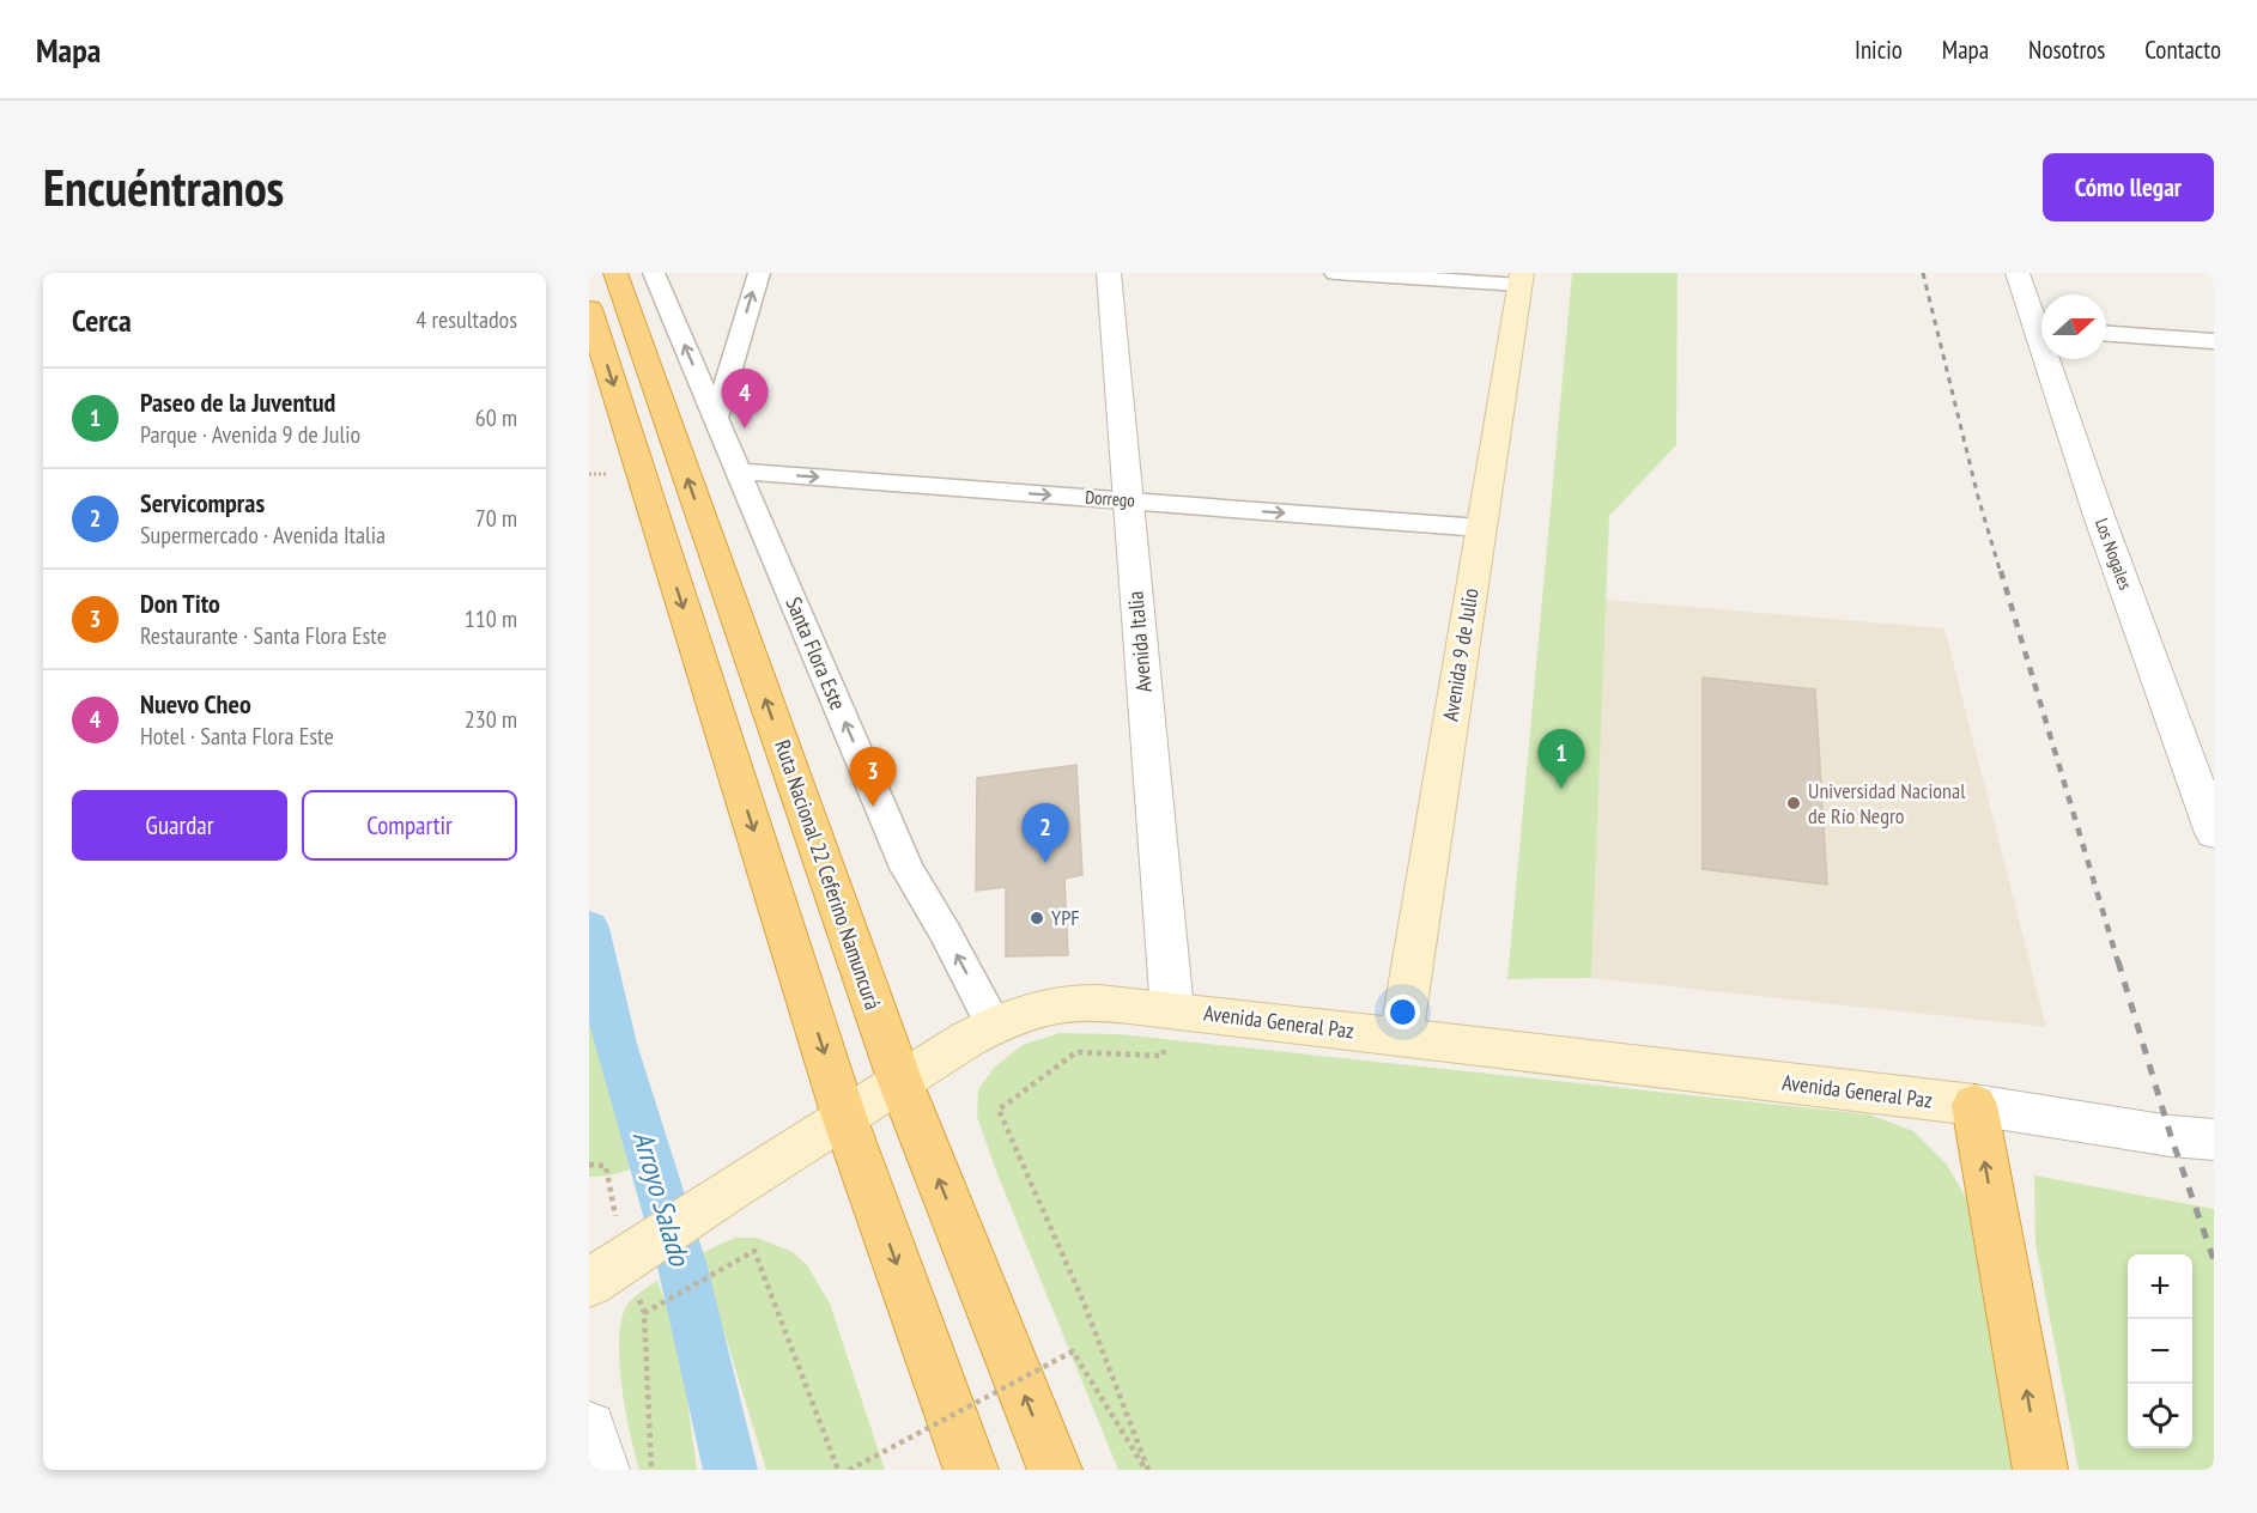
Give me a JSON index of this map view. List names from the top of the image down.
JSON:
{
  "streets": {
    "highway": ["Ruta Nacional 22 Ceferino Namuncurá"],
    "main road": ["Avenida 9 de Julio", "Avenida General Paz"],
    "street": [
      "Dorrego",
      "Los Nogales",
      "Avenida Italia",
      "Santa Flora Este"
    ]
  },
  "crossings": [
    ["Dorrego", "Avenida Italia"],
    ["Dorrego", "Santa Flora Este"],
    ["Dorrego", "Avenida 9 de Julio"],
    ["Avenida Italia", "Avenida General Paz"],
    ["Santa Flora Este", "Avenida General Paz"],
    ["Avenida 9 de Julio", "Avenida General Paz"],
    ["Ruta Nacional 22 Ceferino Namuncurá", "Avenida General Paz"]
  ],
  "one_way": ["Dorrego", "Santa Flora Este"],
  "water": ["Arroyo Salado"],
  "places": ["Universidad Nacional de Río Negro", "YPF"],
  "north": "right",
  "page": {
    "header": "Mapa",
    "nav": [
      "Inicio",
      "Mapa",
      "Nosotros",
      "Contacto"
    ],
    "buttons": [
      "Cómo llegar",
      ["Guardar", "Compartir"]
    ],
    "title": "Encuéntranos",
    "heading": ["Cerca", "4 resultados"],
    "list": [
      {
        "mark": "1",
        "name": "Paseo de la Juventud",
        "note": "Parque · Avenida 9 de Julio",
        "value": "60 m"
      },
      {
        "mark": "2",
        "name": "Servicompras",
        "note": "Supermercado · Avenida Italia",
        "value": "70 m"
      },
      {
        "mark": "3",
        "name": "Don Tito",
        "note": "Restaurante · Santa Flora Este",
        "value": "110 m"
      },
      {
        "mark": "4",
        "name": "Nuevo Cheo",
        "note": "Hotel · Santa Flora Este",
        "value": "230 m"
      }
    ],
    "pins": [
      "4",
      "1",
      "3",
      "2"
    ],
    "map_buttons": ["+", "−"]
  }
}
